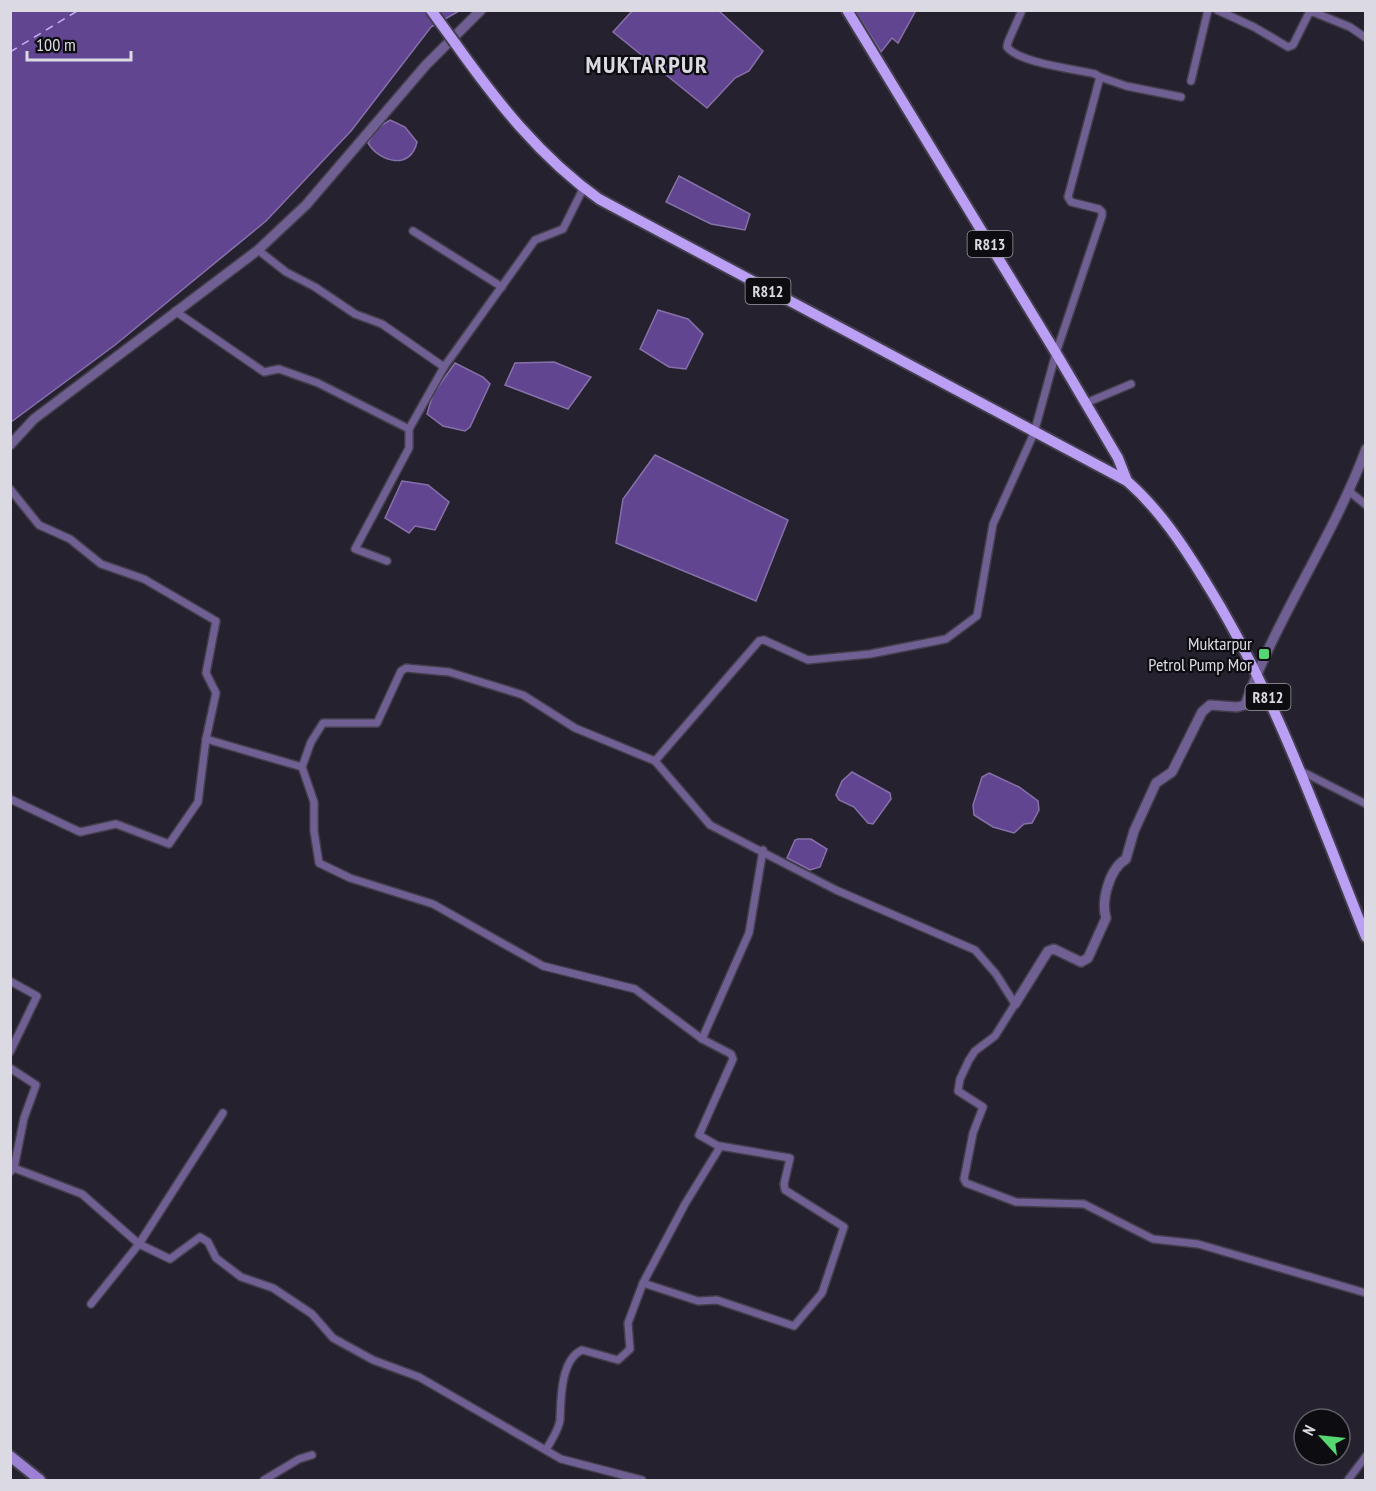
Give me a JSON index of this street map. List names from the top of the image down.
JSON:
{
  "streets": {
    "main road": ["R813", "R812"]
  },
  "crossings": [
    ["R813", "R812"]
  ],
  "districts": ["MUKTARPUR"],
  "places": {
    "transit": ["Muktarpur Petrol Pump Mor"]
  },
  "scale_bar": "100 m",
  "north": "top left"
}
